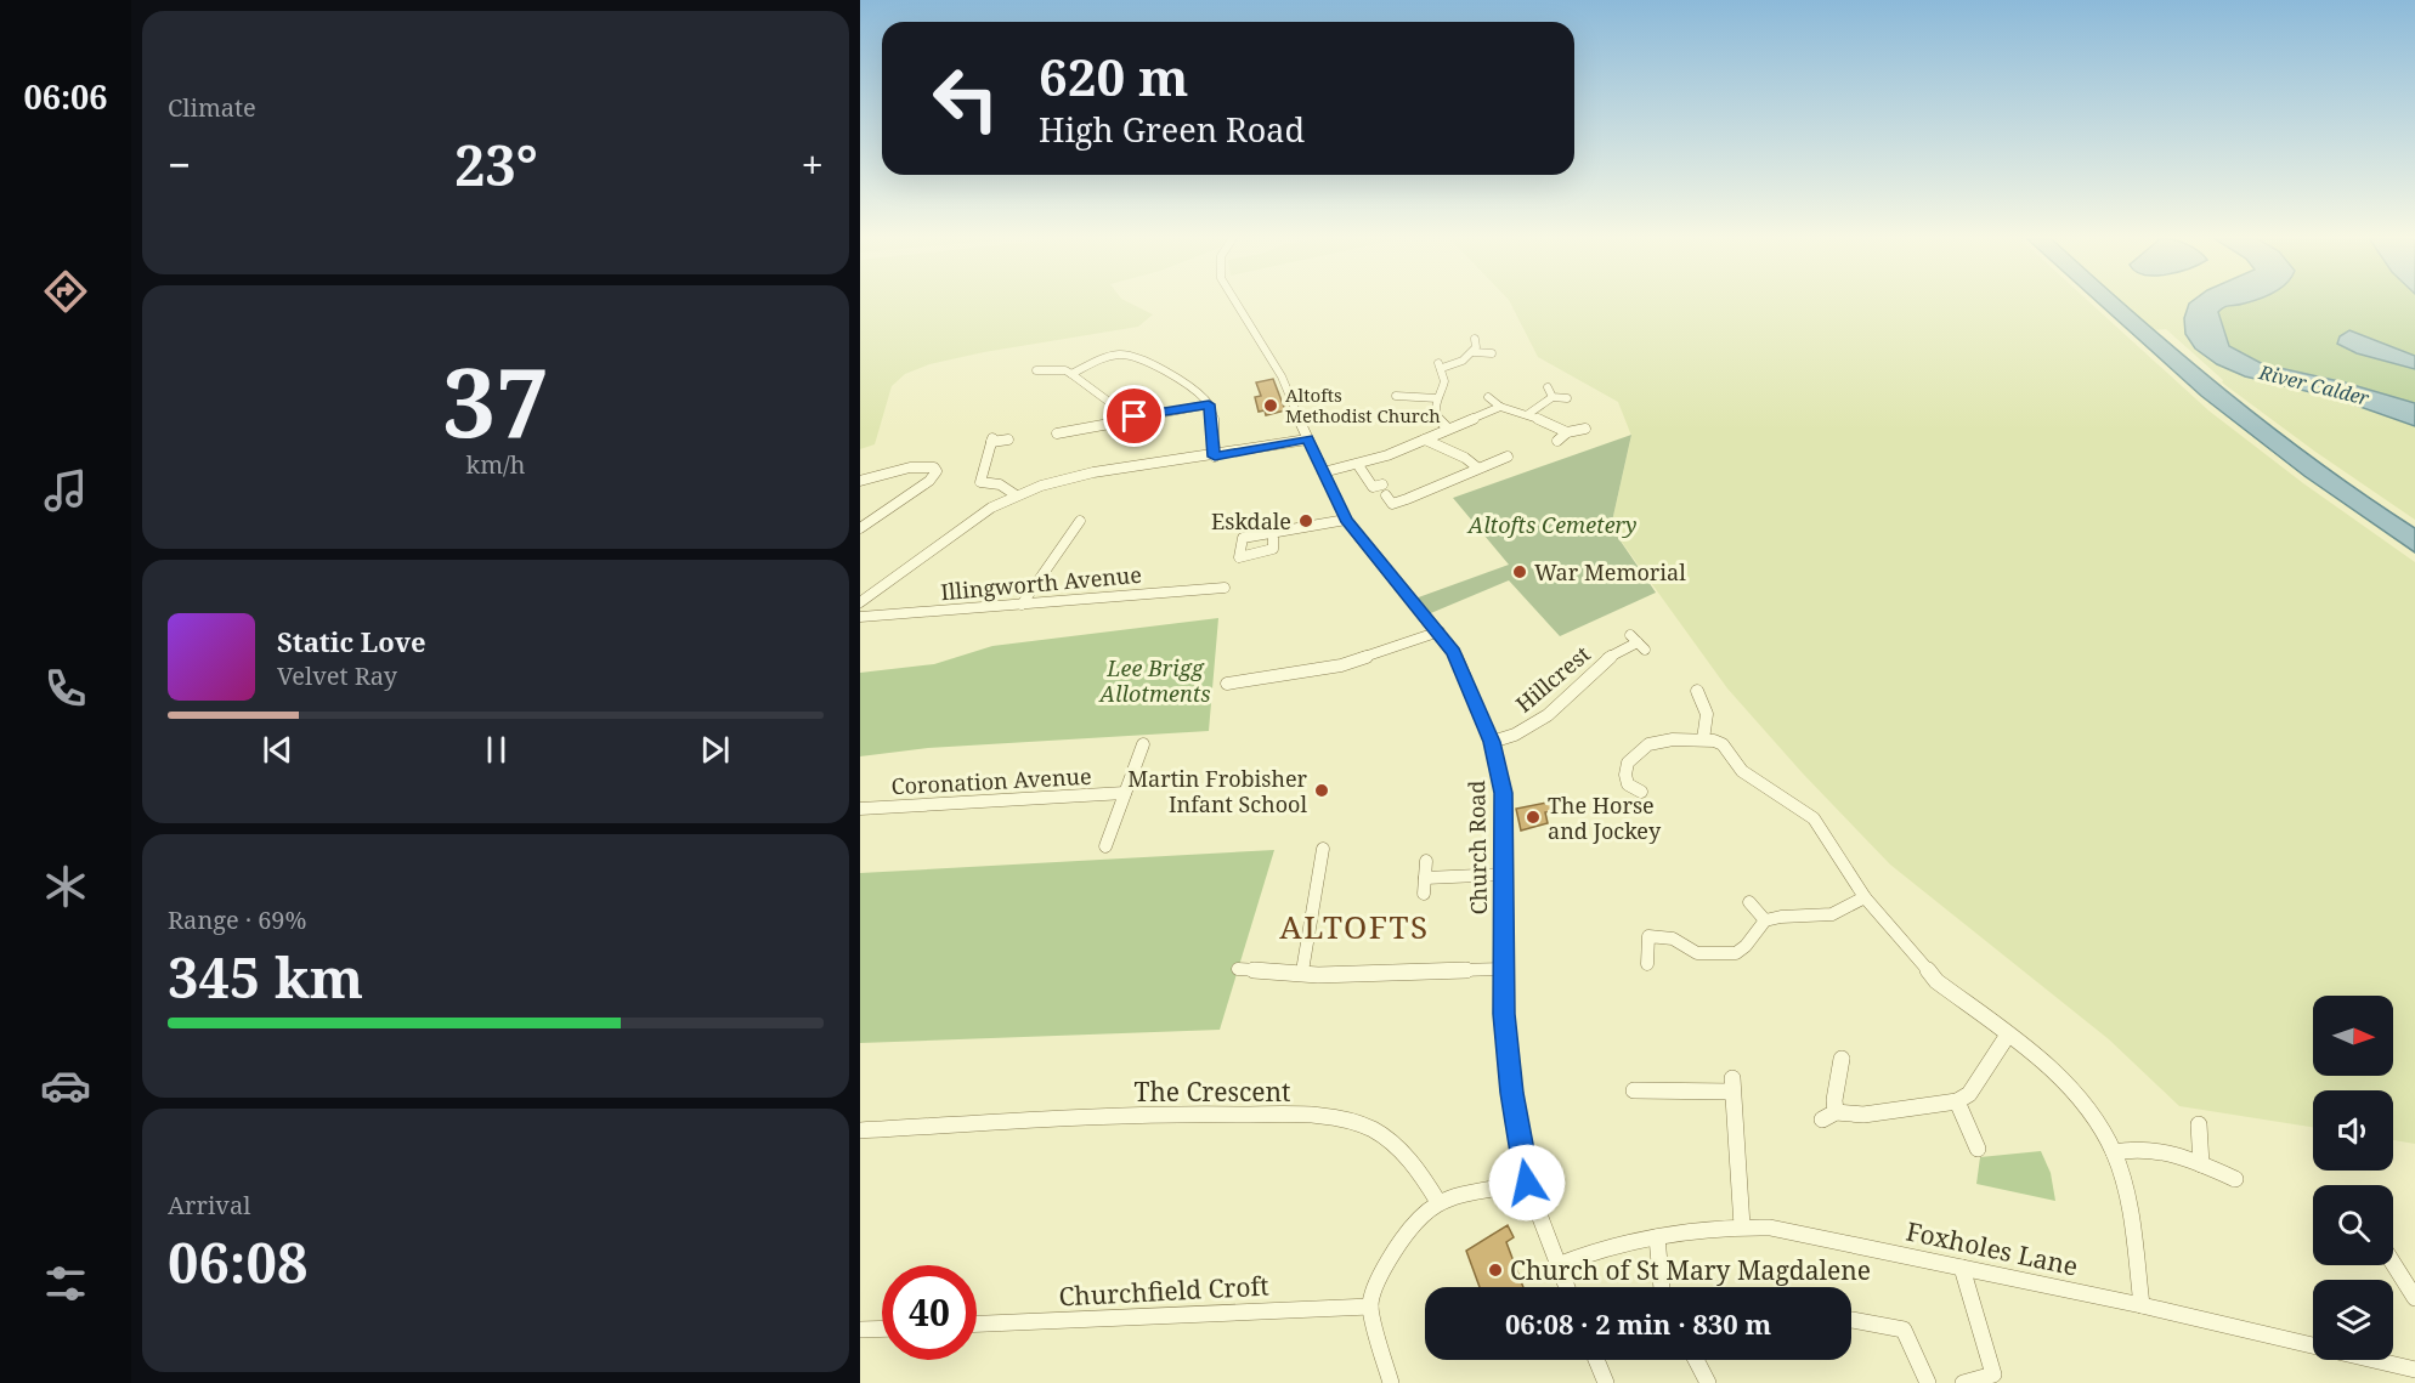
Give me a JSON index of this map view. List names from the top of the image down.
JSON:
{
  "streets": {
    "street": [
      "Illingworth Avenue",
      "Hillcrest",
      "Coronation Avenue",
      "Church Road",
      "The Crescent",
      "Foxholes Lane",
      "Churchfield Croft"
    ]
  },
  "crossings": [
    ["Hillcrest", "Church Road"],
    ["Church Road", "Foxholes Lane"]
  ],
  "districts": ["ALTOFTS"],
  "water": ["River Calder"],
  "parks": ["Altofts Cemetery", "Lee Brigg Allotments"],
  "places": [
    "Altofts Methodist Church",
    "Eskdale",
    "War Memorial",
    "Martin Frobisher Infant School",
    "The Horse and Jockey",
    "Church of St Mary Magdalene"
  ],
  "north": "right",
  "page": {
    "tabs": "06:06",
    "tile": [
      "Climate",
      ["37", "km/h"],
      ["Range · 69%", "345 km"],
      ["Arrival", "06:08"]
    ],
    "turn": ["620 m", "High Green Road"],
    "heat": ["−", "23°", "+"],
    "song": ["Static Love", "Velvet Ray"],
    "limit": "40",
    "trip": "06:08 · 2 min · 830 m"
  }
}
